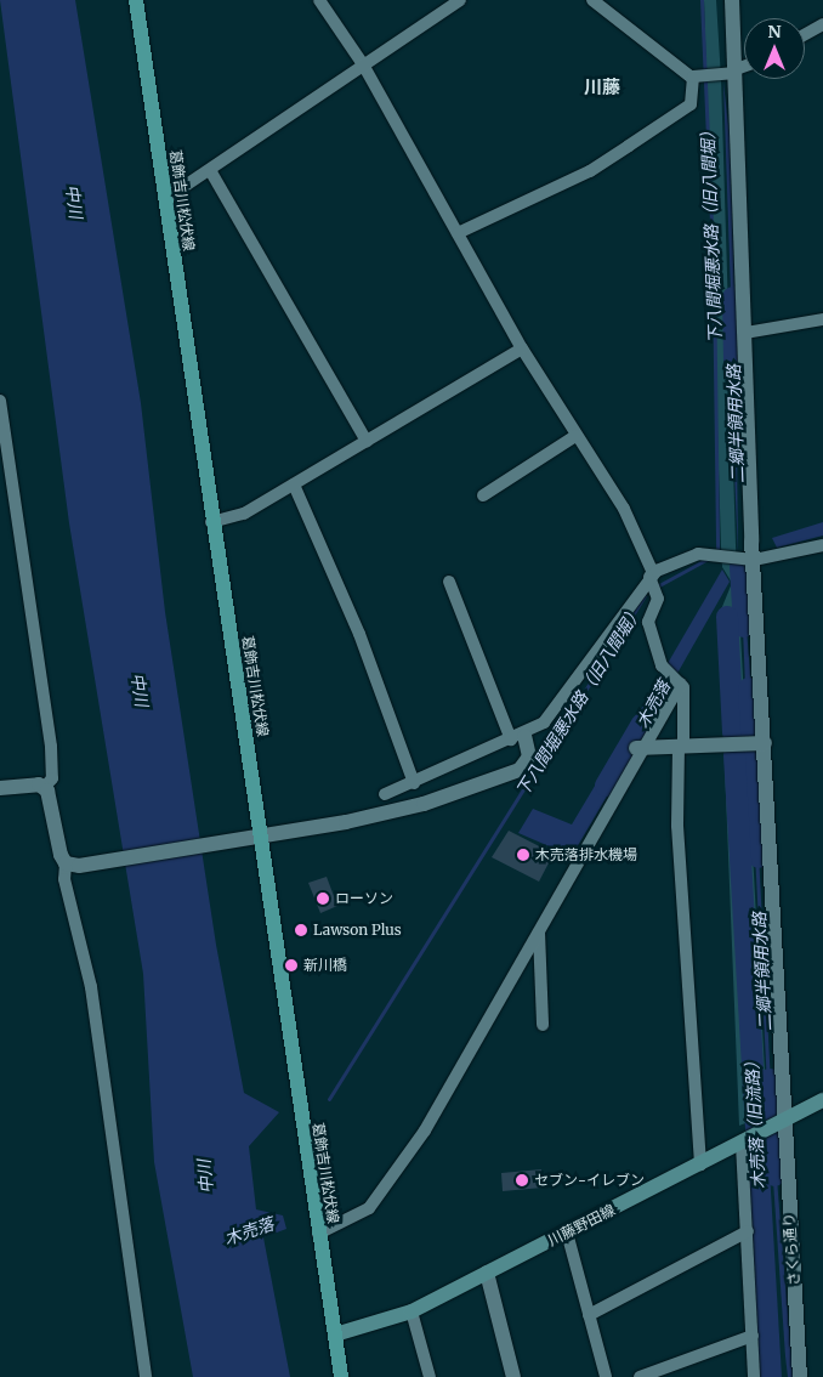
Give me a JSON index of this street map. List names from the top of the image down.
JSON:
{
  "streets": {
    "main road": ["葛飾吉川松伏線", "川藤野田線"],
    "street": ["さくら通り"]
  },
  "crossings": [
    ["葛飾吉川松伏線", "川藤野田線"],
    ["川藤野田線", "さくら通り"]
  ],
  "districts": ["川藤"],
  "water": [
    "中川",
    "下八間堀悪水路（旧八間堀）",
    "二郷半領用水路",
    "木売落",
    "木売落（旧流路）"
  ],
  "places": [
    "木売落排水機場",
    "ローソン",
    "Lawson Plus",
    "新川橋",
    "セブン-イレブン"
  ],
  "north": "top"
}
